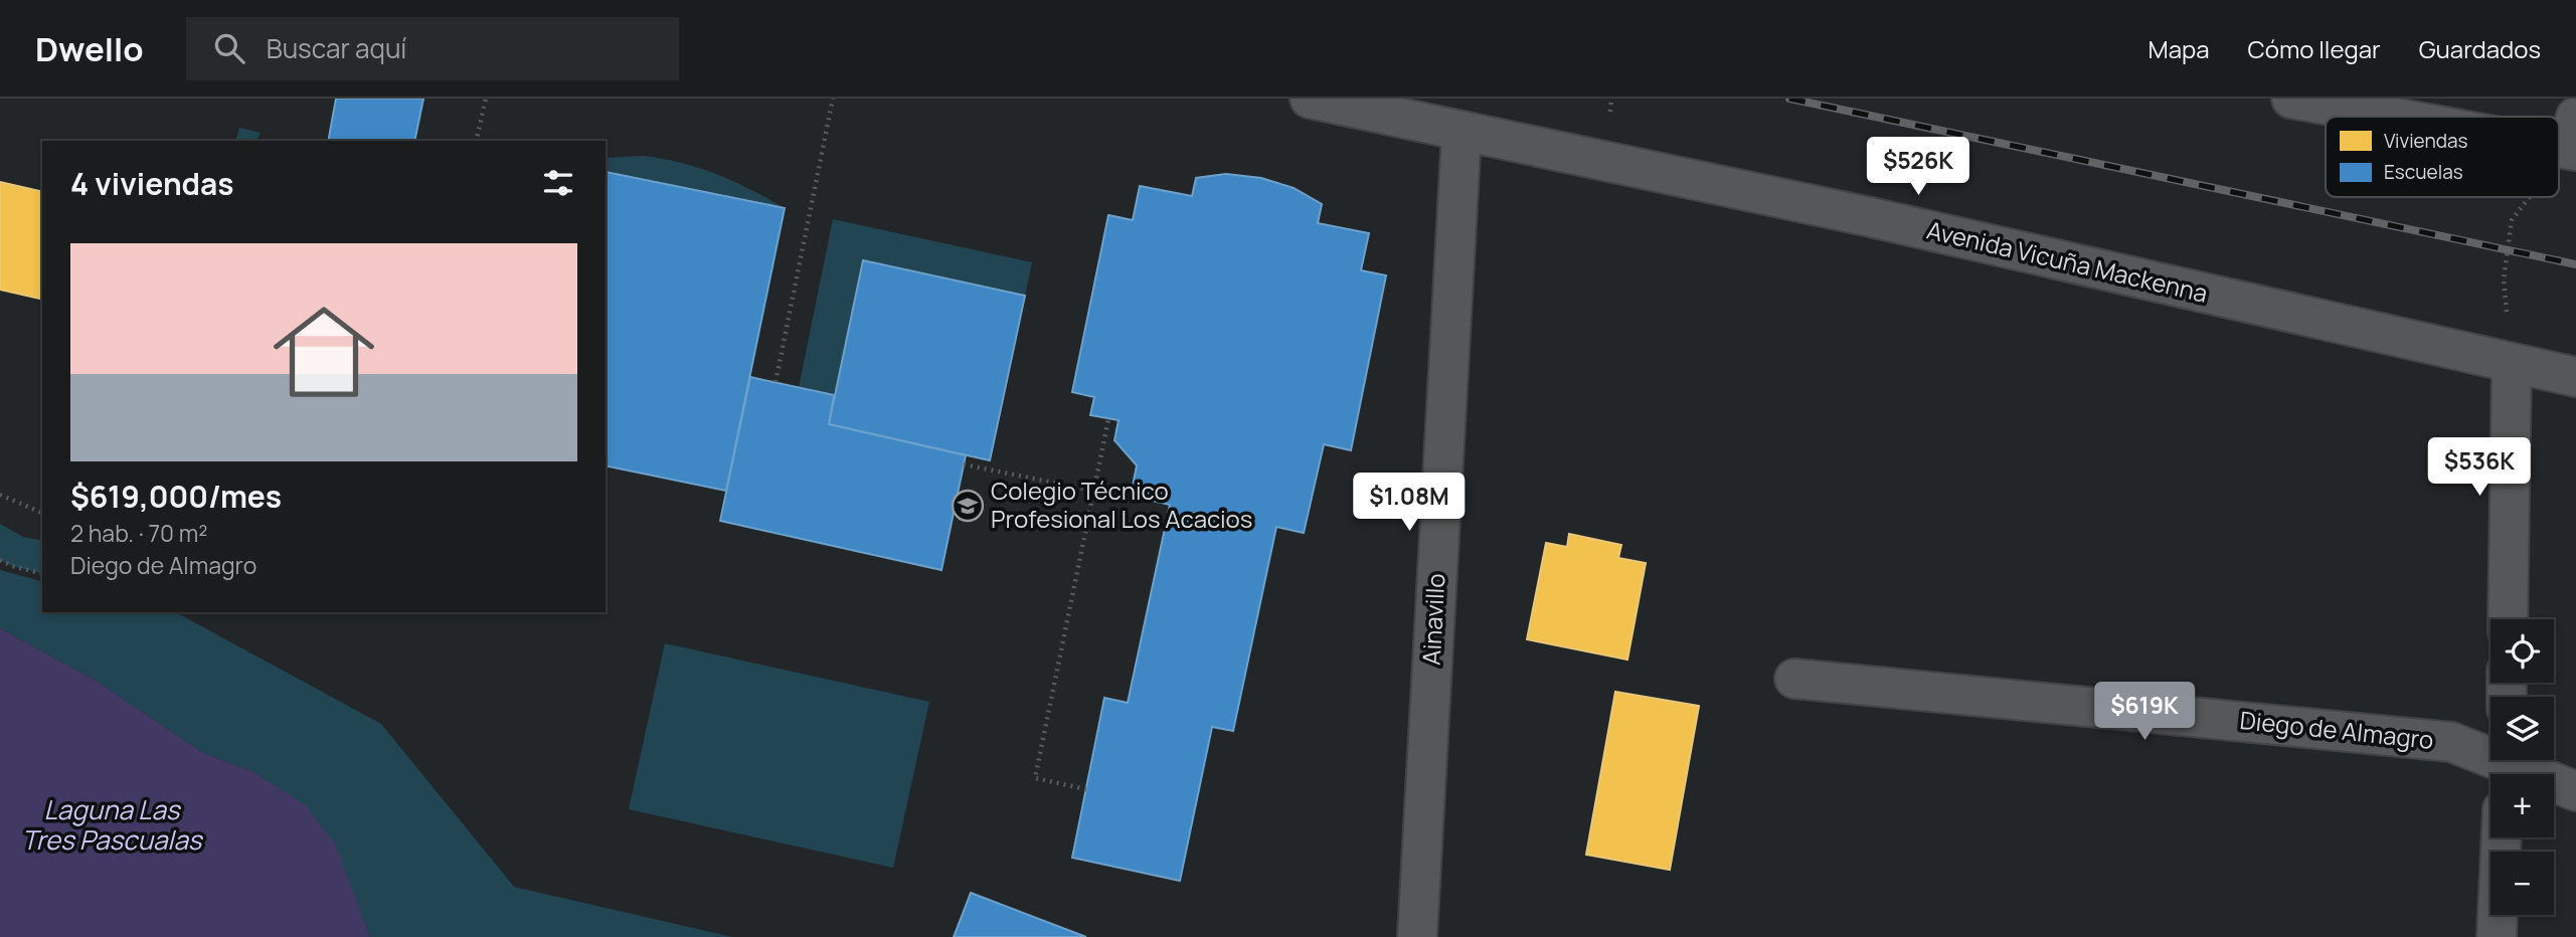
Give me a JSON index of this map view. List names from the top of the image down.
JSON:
{
  "streets": {
    "street": ["Avenida Vicuña Mackenna", "Ainavillo", "Diego de Almagro"]
  },
  "crossings": [
    ["Avenida Vicuña Mackenna", "Ainavillo"]
  ],
  "water": ["Laguna Las Tres Pascualas"],
  "places": {
    "school or university": ["Colegio Técnico Profesional Los Acacios"]
  },
  "legend": ["Viviendas", "Escuelas"],
  "page": {
    "header": "Dwello",
    "search": "Buscar aquí",
    "nav": ["Mapa", "Cómo llegar", "Guardados"],
    "price": [
      "$526K",
      "$536K",
      "$1.08M",
      "$619K"
    ],
    "heading": "4 viviendas",
    "list": [
      {
        "name": "$619,000/mes",
        "note": "2 hab. · 70 m² · Diego de Almagro"
      }
    ],
    "map_buttons": ["+", "−"]
  }
}
